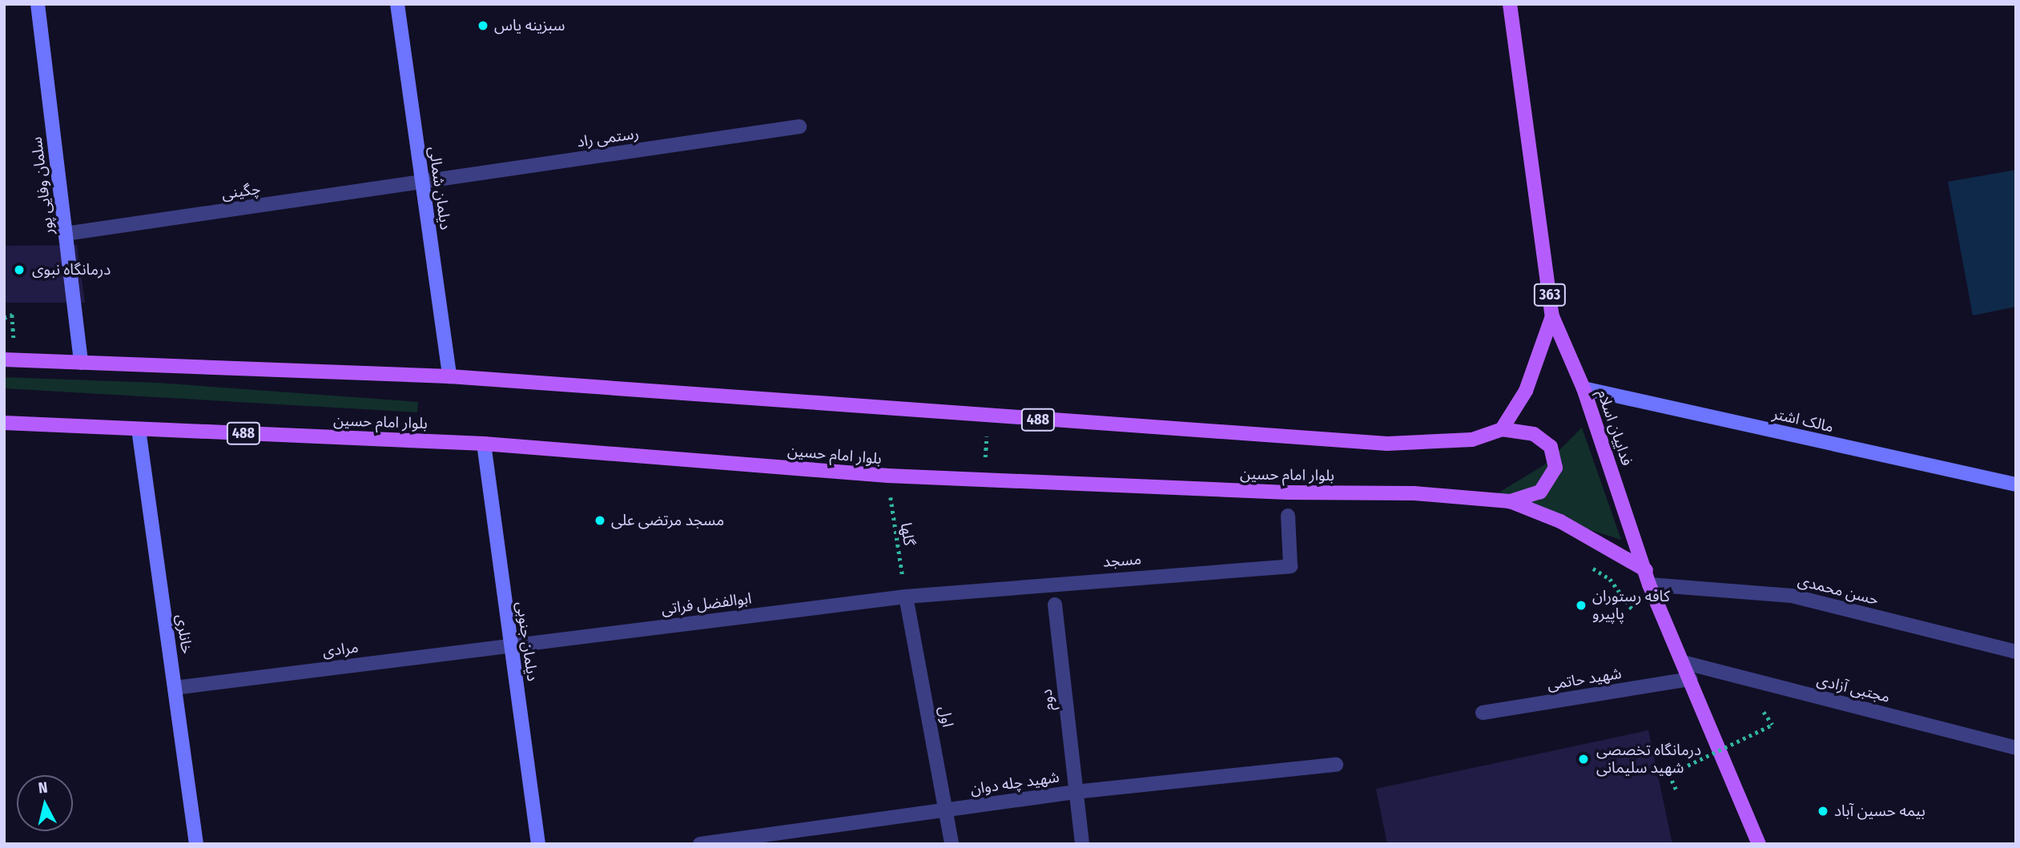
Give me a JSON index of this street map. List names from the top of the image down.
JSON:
{
  "streets": {
    "main road": [
      "363",
      "488",
      "بلوار امام حسین",
      "فداییان اسلام"
    ],
    "street": [
      "رستمی راد",
      "سلمان وفایی پور",
      "دیلمان شمالی",
      "چگینی",
      "مالک اشتر",
      "مسجد",
      "حسن محمدی",
      "ابوالفضل فراتی",
      "خانلری",
      "دیلمان جنوبی",
      "مرادی",
      "شهید حاتمی",
      "مجتبی آزادی",
      "دوم",
      "اول",
      "شهید چله دوان"
    ],
    "path": ["گلها"]
  },
  "crossings": [
    ["رستمی راد", "دیلمان شمالی"],
    ["رستمی راد", "چگینی"],
    ["سلمان وفایی پور", "چگینی"],
    ["سلمان وفایی پور", "488"],
    ["دیلمان شمالی", "چگینی"],
    ["دیلمان شمالی", "488"],
    ["مالک اشتر", "فداییان اسلام"],
    ["بلوار امام حسین", "فداییان اسلام"],
    ["بلوار امام حسین", "گلها"],
    ["بلوار امام حسین", "خانلری"],
    ["بلوار امام حسین", "دیلمان جنوبی"],
    ["فداییان اسلام", "حسن محمدی"],
    ["فداییان اسلام", "شهید حاتمی"],
    ["فداییان اسلام", "مجتبی آزادی"],
    ["گلها", "مسجد"],
    ["گلها", "ابوالفضل فراتی"],
    ["گلها", "اول"],
    ["مسجد", "ابوالفضل فراتی"],
    ["مسجد", "اول"],
    ["ابوالفضل فراتی", "دیلمان جنوبی"],
    ["ابوالفضل فراتی", "مرادی"],
    ["ابوالفضل فراتی", "اول"],
    ["خانلری", "مرادی"],
    ["دیلمان جنوبی", "مرادی"],
    ["دوم", "شهید چله دوان"],
    ["اول", "شهید چله دوان"]
  ],
  "places": [
    "سبزینه یاس",
    "درمانگاه نبوی",
    "مسجد مرتضی علی",
    "کافه رستوران پاپیرو",
    "درمانگاه تخصصی شهید سلیمانی",
    "بیمه حسین آباد"
  ],
  "north": "top"
}
